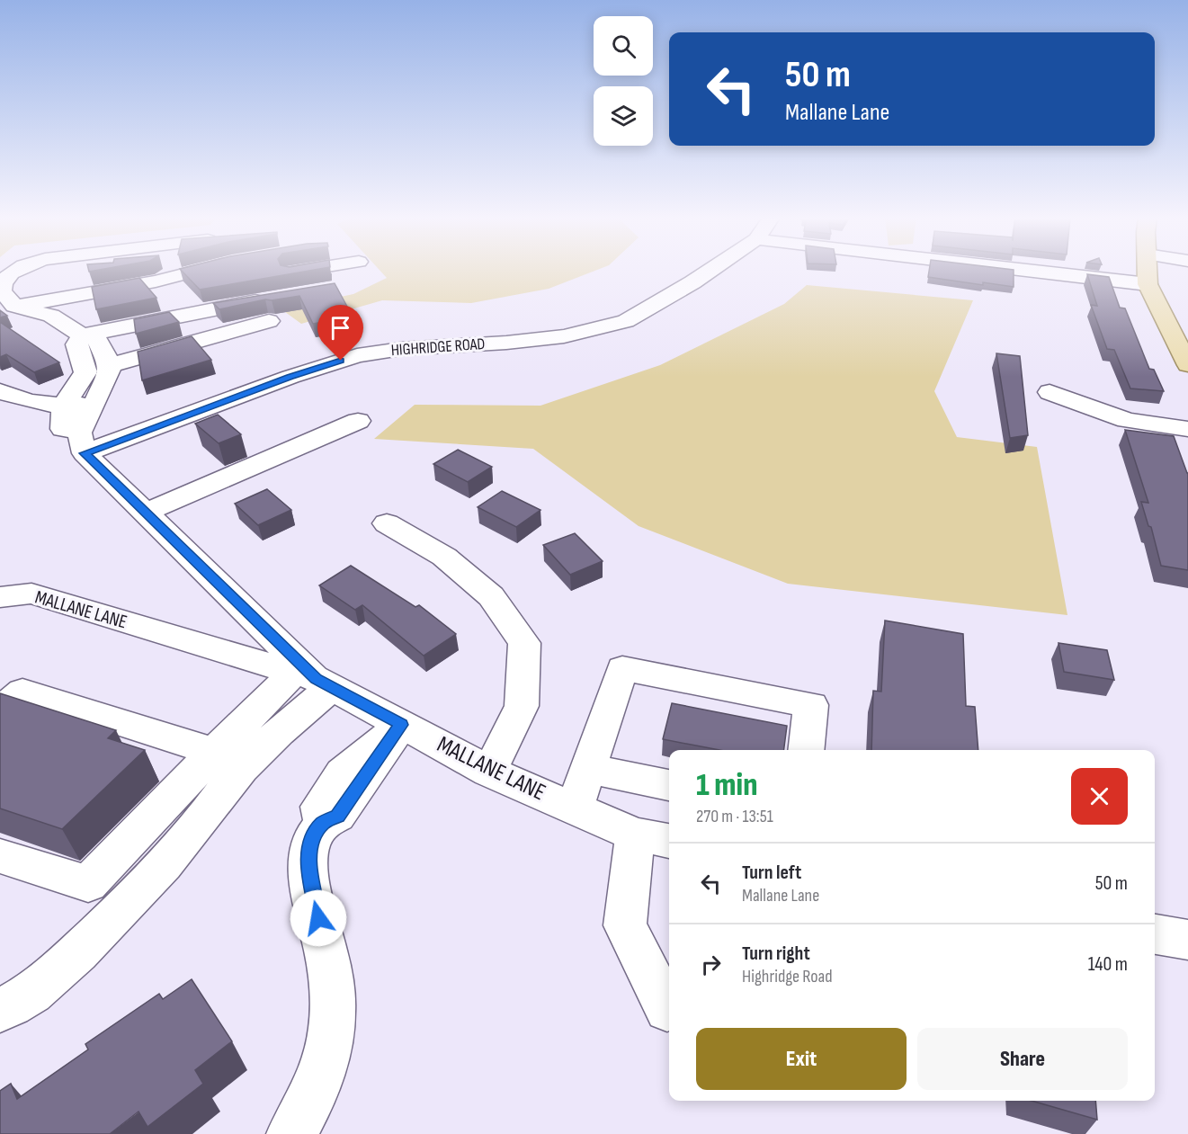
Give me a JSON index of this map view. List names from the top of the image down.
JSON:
{
  "streets": {
    "street": ["HIGHRIDGE ROAD", "MALLANE LANE"]
  },
  "crossings": [
    ["HIGHRIDGE ROAD", "MALLANE LANE"]
  ],
  "page": {
    "turn": ["50 m", "Mallane Lane"],
    "heading": ["1 min", "270 m · 13:51"],
    "list": [
      {
        "name": "Turn left",
        "note": "Mallane Lane",
        "value": "50 m"
      },
      {
        "name": "Turn right",
        "note": "Highridge Road",
        "value": "140 m"
      }
    ],
    "buttons": ["Exit", "Share"]
  }
}
